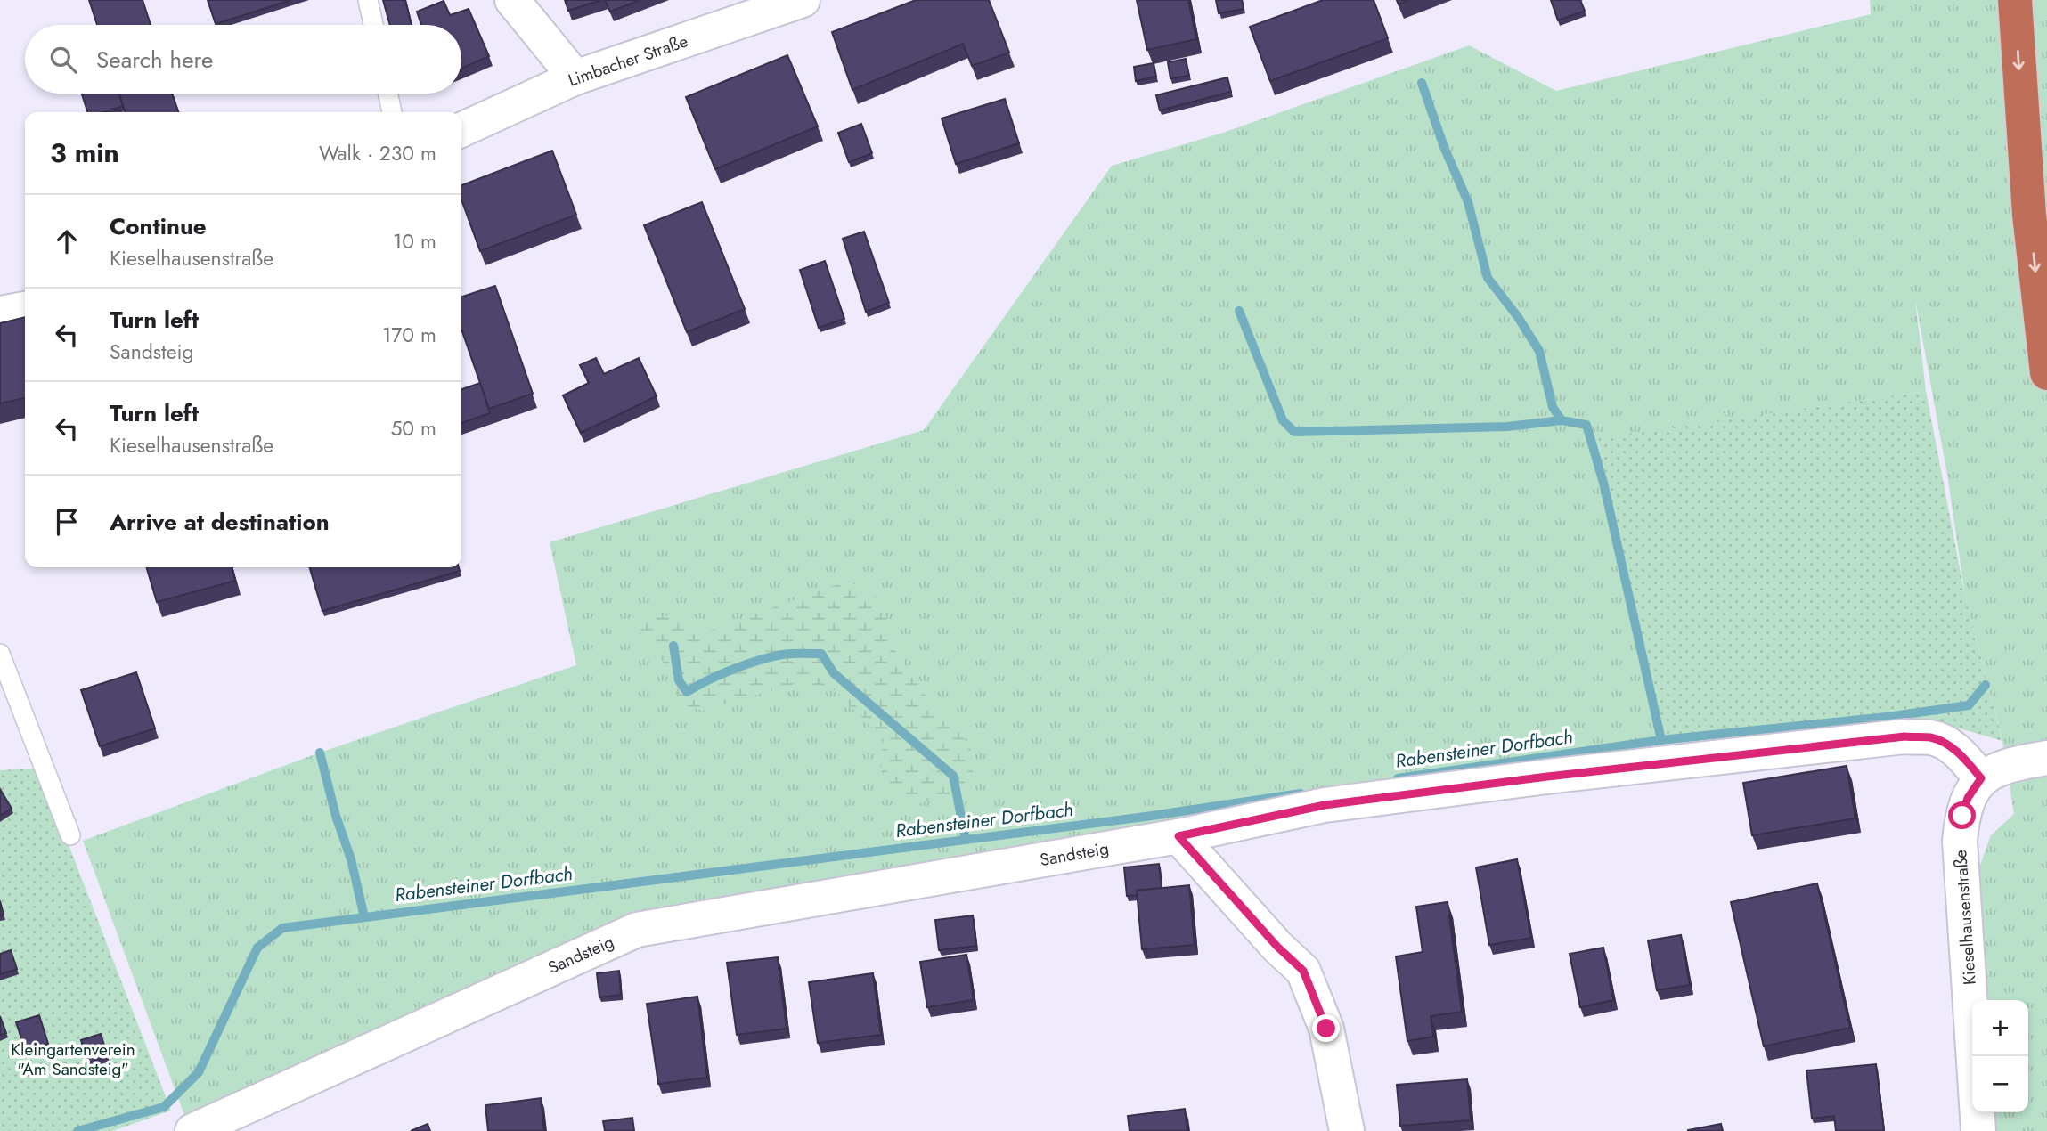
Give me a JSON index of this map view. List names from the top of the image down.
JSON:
{
  "streets": {
    "street": ["Limbacher Straße", "Sandsteig", "Kieselhausenstraße"]
  },
  "crossings": [
    ["Sandsteig", "Kieselhausenstraße"]
  ],
  "water": ["Rabensteiner Dorfbach"],
  "parks": ["Kleingartenverein \"Am Sandsteig\""],
  "page": {
    "search": "Search here",
    "heading": ["3 min", "Walk · 230 m"],
    "list": [
      ["Continue", "Kieselhausenstraße", "10 m"],
      ["Turn left", "Sandsteig", "170 m"],
      ["Turn left", "Kieselhausenstraße", "50 m"],
      "Arrive at destination"
    ],
    "map_buttons": ["+", "−"]
  }
}
